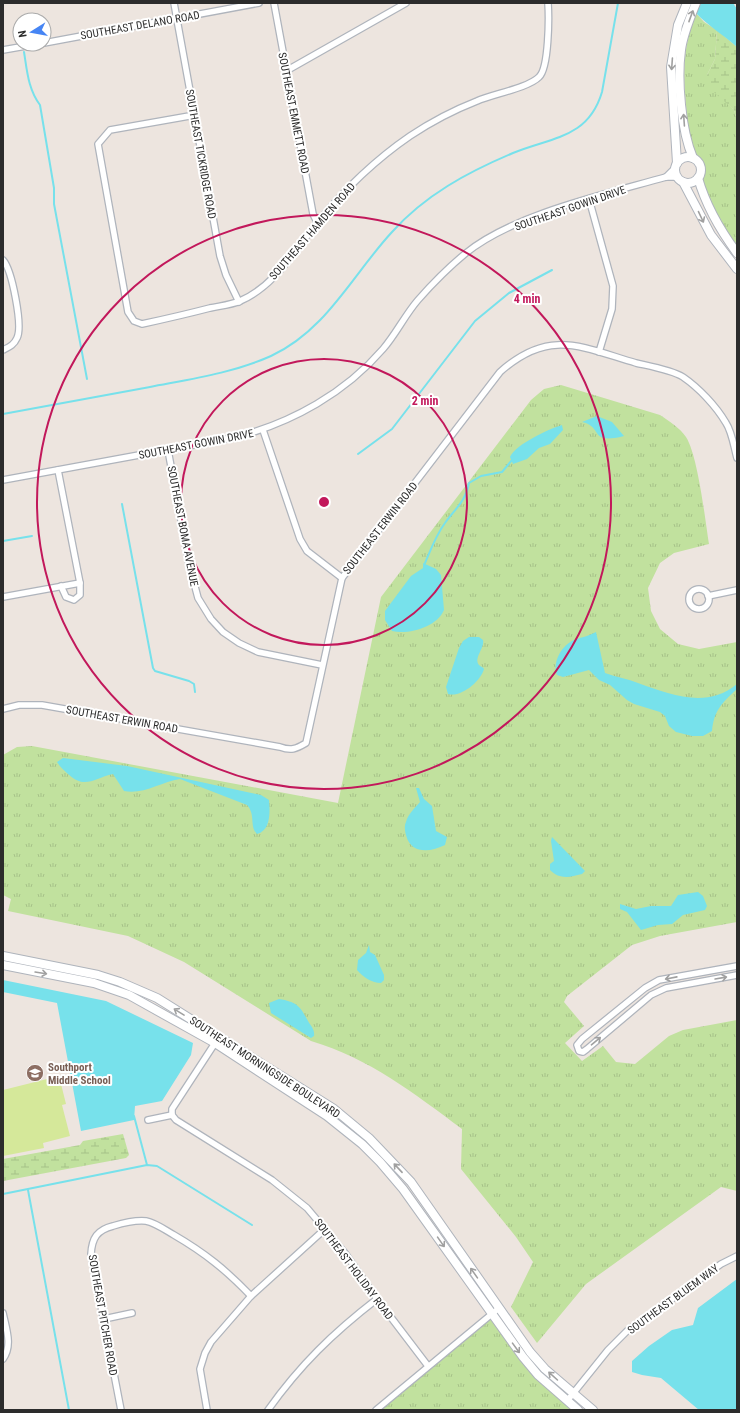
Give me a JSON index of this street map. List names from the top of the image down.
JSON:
{
  "streets": {
    "street": [
      "SOUTHEAST DELANO ROAD",
      "SOUTHEAST EMMETT ROAD",
      "SOUTHEAST TICKRIDGE ROAD",
      "SOUTHEAST GOWIN DRIVE",
      "SOUTHEAST HAMDEN ROAD",
      "SOUTHEAST BOMA AVENUE",
      "SOUTHEAST ERWIN ROAD",
      "SOUTHEAST MORNINGSIDE BOULEVARD",
      "SOUTHEAST HOLIDAY ROAD",
      "SOUTHEAST BLUEM WAY",
      "SOUTHEAST PITCHER ROAD"
    ]
  },
  "crossings": [
    ["SOUTHEAST DELANO ROAD", "SOUTHEAST TICKRIDGE ROAD"],
    ["SOUTHEAST EMMETT ROAD", "SOUTHEAST HAMDEN ROAD"],
    ["SOUTHEAST TICKRIDGE ROAD", "SOUTHEAST HAMDEN ROAD"],
    ["SOUTHEAST GOWIN DRIVE", "SOUTHEAST BOMA AVENUE"],
    ["SOUTHEAST BOMA AVENUE", "SOUTHEAST ERWIN ROAD"],
    ["SOUTHEAST MORNINGSIDE BOULEVARD", "SOUTHEAST BLUEM WAY"]
  ],
  "places": {
    "school or university": ["Southport Middle School"]
  },
  "north": "left",
  "rings": ["4 min", "2 min"]
}
